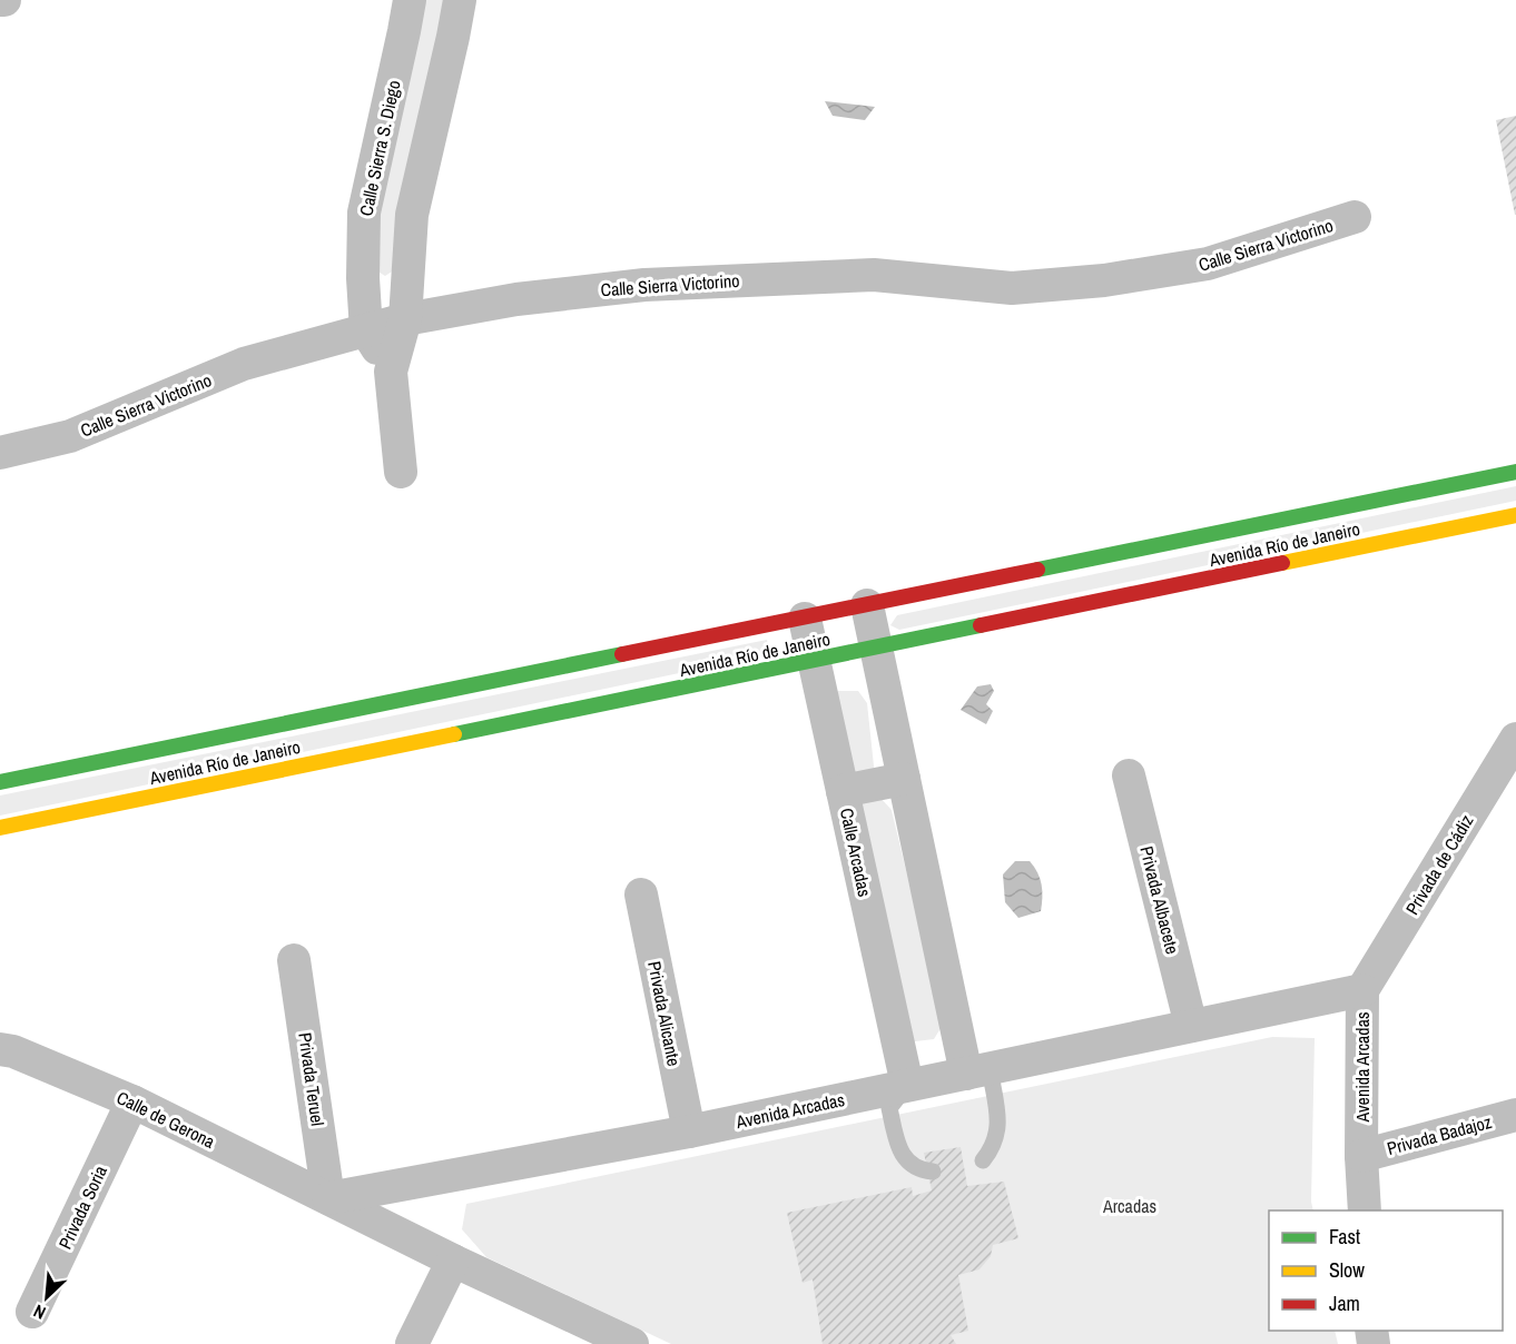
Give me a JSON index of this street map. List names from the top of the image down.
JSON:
{
  "streets": {
    "street": [
      "Calle Sierra S. Diego",
      "Calle Sierra Victorino",
      "Avenida Río de Janeiro",
      "Calle Arcadas",
      "Privada de Cádiz",
      "Privada Albacete",
      "Privada Alicante",
      "Avenida Arcadas",
      "Privada Teruel",
      "Calle de Gerona",
      "Privada Badajoz",
      "Privada Soria"
    ]
  },
  "crossings": [
    ["Calle Sierra S. Diego", "Calle Sierra Victorino"],
    ["Avenida Río de Janeiro", "Calle Arcadas"],
    ["Calle Arcadas", "Avenida Arcadas"],
    ["Privada de Cádiz", "Avenida Arcadas"],
    ["Privada Albacete", "Avenida Arcadas"],
    ["Privada Alicante", "Avenida Arcadas"],
    ["Avenida Arcadas", "Privada Teruel"],
    ["Avenida Arcadas", "Calle de Gerona"],
    ["Avenida Arcadas", "Privada Badajoz"],
    ["Privada Teruel", "Calle de Gerona"],
    ["Calle de Gerona", "Privada Soria"]
  ],
  "parks": ["Arcadas"],
  "legend": ["Fast", "Slow", "Jam"],
  "north": "bottom left"
}
